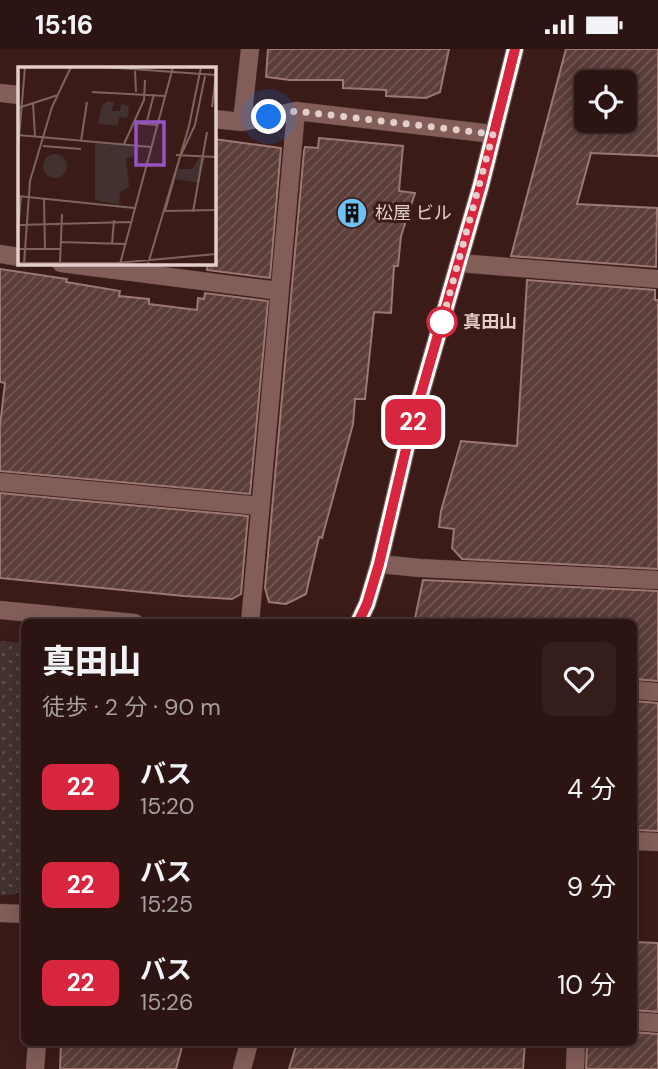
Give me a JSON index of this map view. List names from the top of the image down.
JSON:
{
  "places": {
    "building": ["松屋 ビル"],
    "other": ["真田山"]
  },
  "lines": ["bus line 22"],
  "page": {
    "status": "15:16",
    "on_map": "22",
    "heading": ["真田山", "徒歩 · 2 分 · 90 m"],
    "list": [
      {
        "mark": "22",
        "name": "バス",
        "note": "15:20",
        "value": "4 分"
      },
      {
        "mark": "22",
        "name": "バス",
        "note": "15:25",
        "value": "9 分"
      },
      {
        "mark": "22",
        "name": "バス",
        "note": "15:26",
        "value": "10 分"
      }
    ]
  }
}
